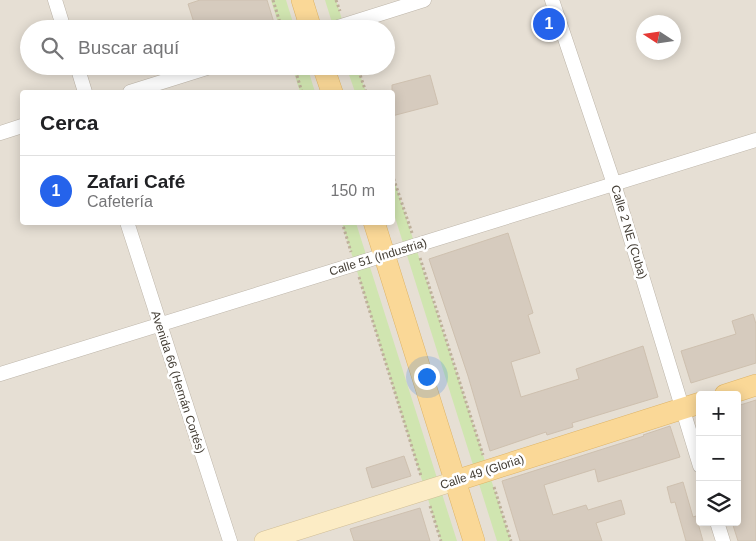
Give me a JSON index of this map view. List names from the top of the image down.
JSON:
{
  "streets": {
    "main road": ["Calle 49 (Gloria)"],
    "street": ["Calle 2 NE (Cuba)", "Calle 51 (Industria)", "Avenida 66 (Hernán Cortés)"]
  },
  "crossings": [
    ["Calle 2 NE (Cuba)", "Calle 51 (Industria)"],
    ["Calle 2 NE (Cuba)", "Calle 49 (Gloria)"],
    ["Calle 51 (Industria)", "Avenida 66 (Hernán Cortés)"]
  ],
  "north": "left",
  "page": {
    "pins": "1",
    "search": "Buscar aquí",
    "heading": "Cerca",
    "list": [
      {
        "mark": "1",
        "name": "Zafari Café",
        "note": "Cafetería",
        "value": "150 m"
      }
    ],
    "map_buttons": ["+", "−"]
  }
}
